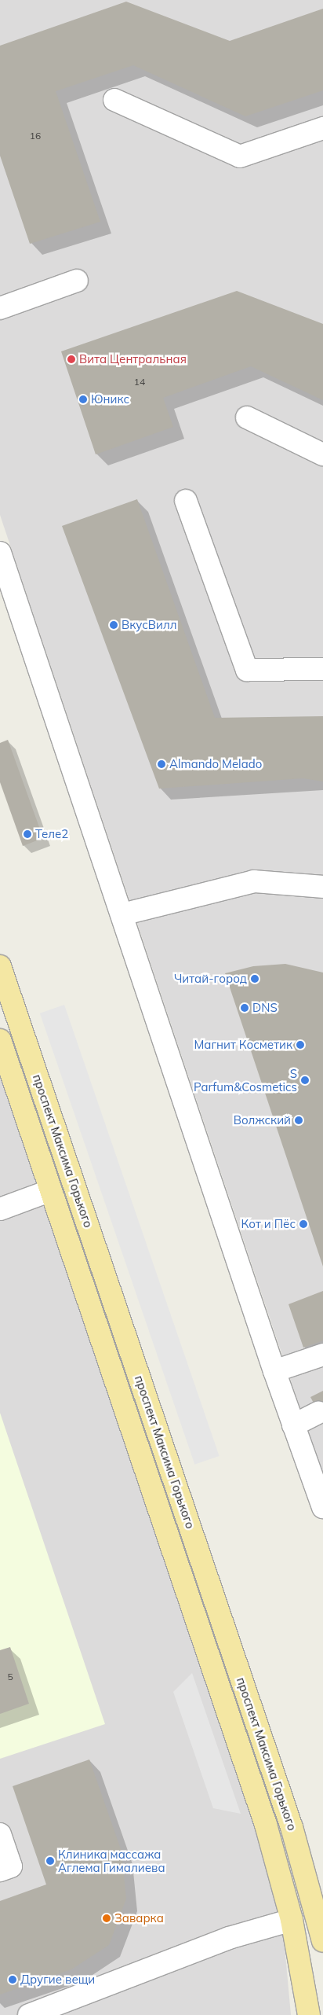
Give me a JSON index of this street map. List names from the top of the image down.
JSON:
{
  "streets": {
    "main road": ["проспект Максима Горького"]
  },
  "places": [
    "Вита Центральная",
    "Юникс",
    "ВкусВилл",
    "Almando Melado",
    "Теле2",
    "Читай-город",
    "DNS",
    "Магнит Косметик",
    "S Parfum&Cosmetics",
    "Волжский",
    "Кот и Пёс",
    "Клиника массажа Аглема Гималиева",
    "Заварка",
    "Другие вещи"
  ],
  "house_numbers": ["16", "14", "5"]
}
